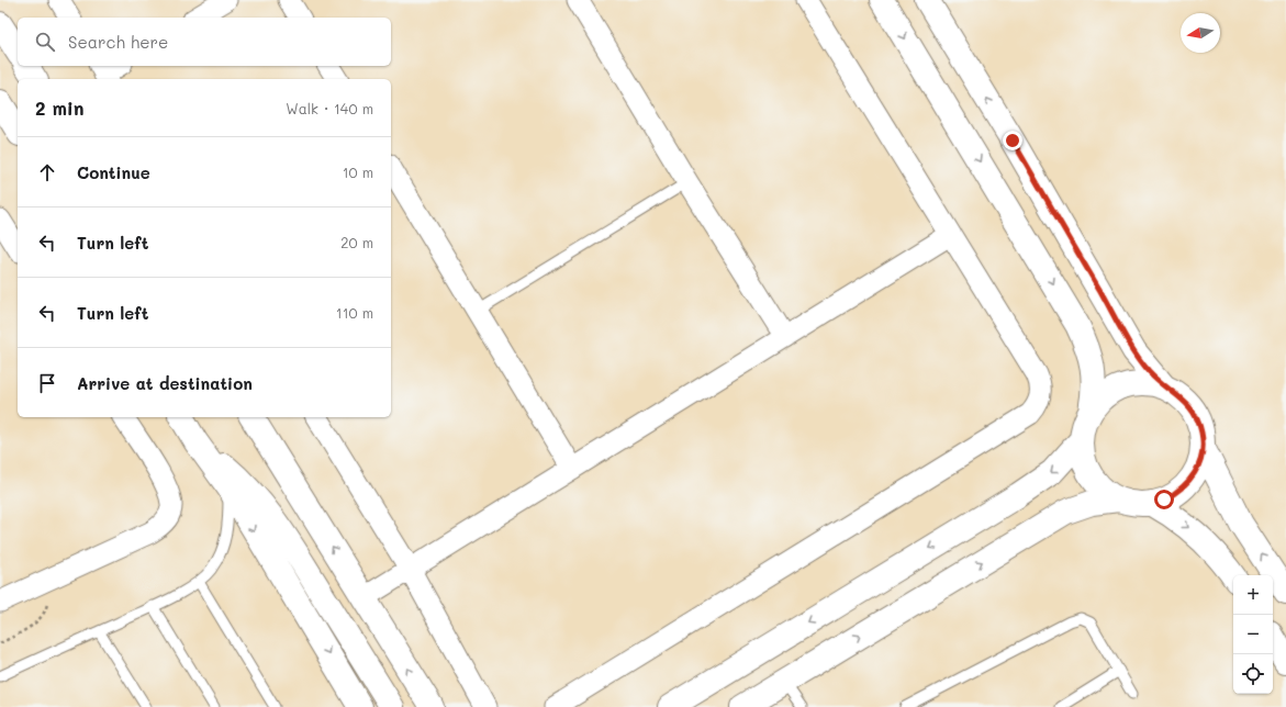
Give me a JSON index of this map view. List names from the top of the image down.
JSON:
{
  "north": "left",
  "page": {
    "search": "Search here",
    "heading": ["2 min", "Walk · 140 m"],
    "list": [
      ["Continue", "10 m"],
      ["Turn left", "20 m"],
      ["Turn left", "110 m"],
      "Arrive at destination"
    ],
    "map_buttons": ["+", "−"]
  }
}
